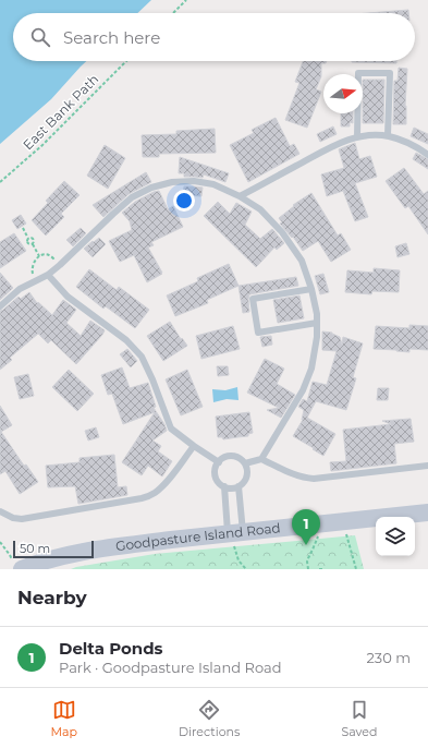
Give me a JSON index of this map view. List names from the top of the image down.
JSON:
{
  "streets": {
    "main road": ["Goodpasture Island Road"],
    "path": ["East Bank Path"]
  },
  "scale_bar": "50 m",
  "north": "right",
  "page": {
    "search": "Search here",
    "pins": "1",
    "scale": "50 m",
    "heading": "Nearby",
    "list": [
      {
        "mark": "1",
        "name": "Delta Ponds",
        "note": "Park · Goodpasture Island Road",
        "value": "230 m"
      }
    ],
    "nav": ["Map", "Directions", "Saved"]
  }
}
